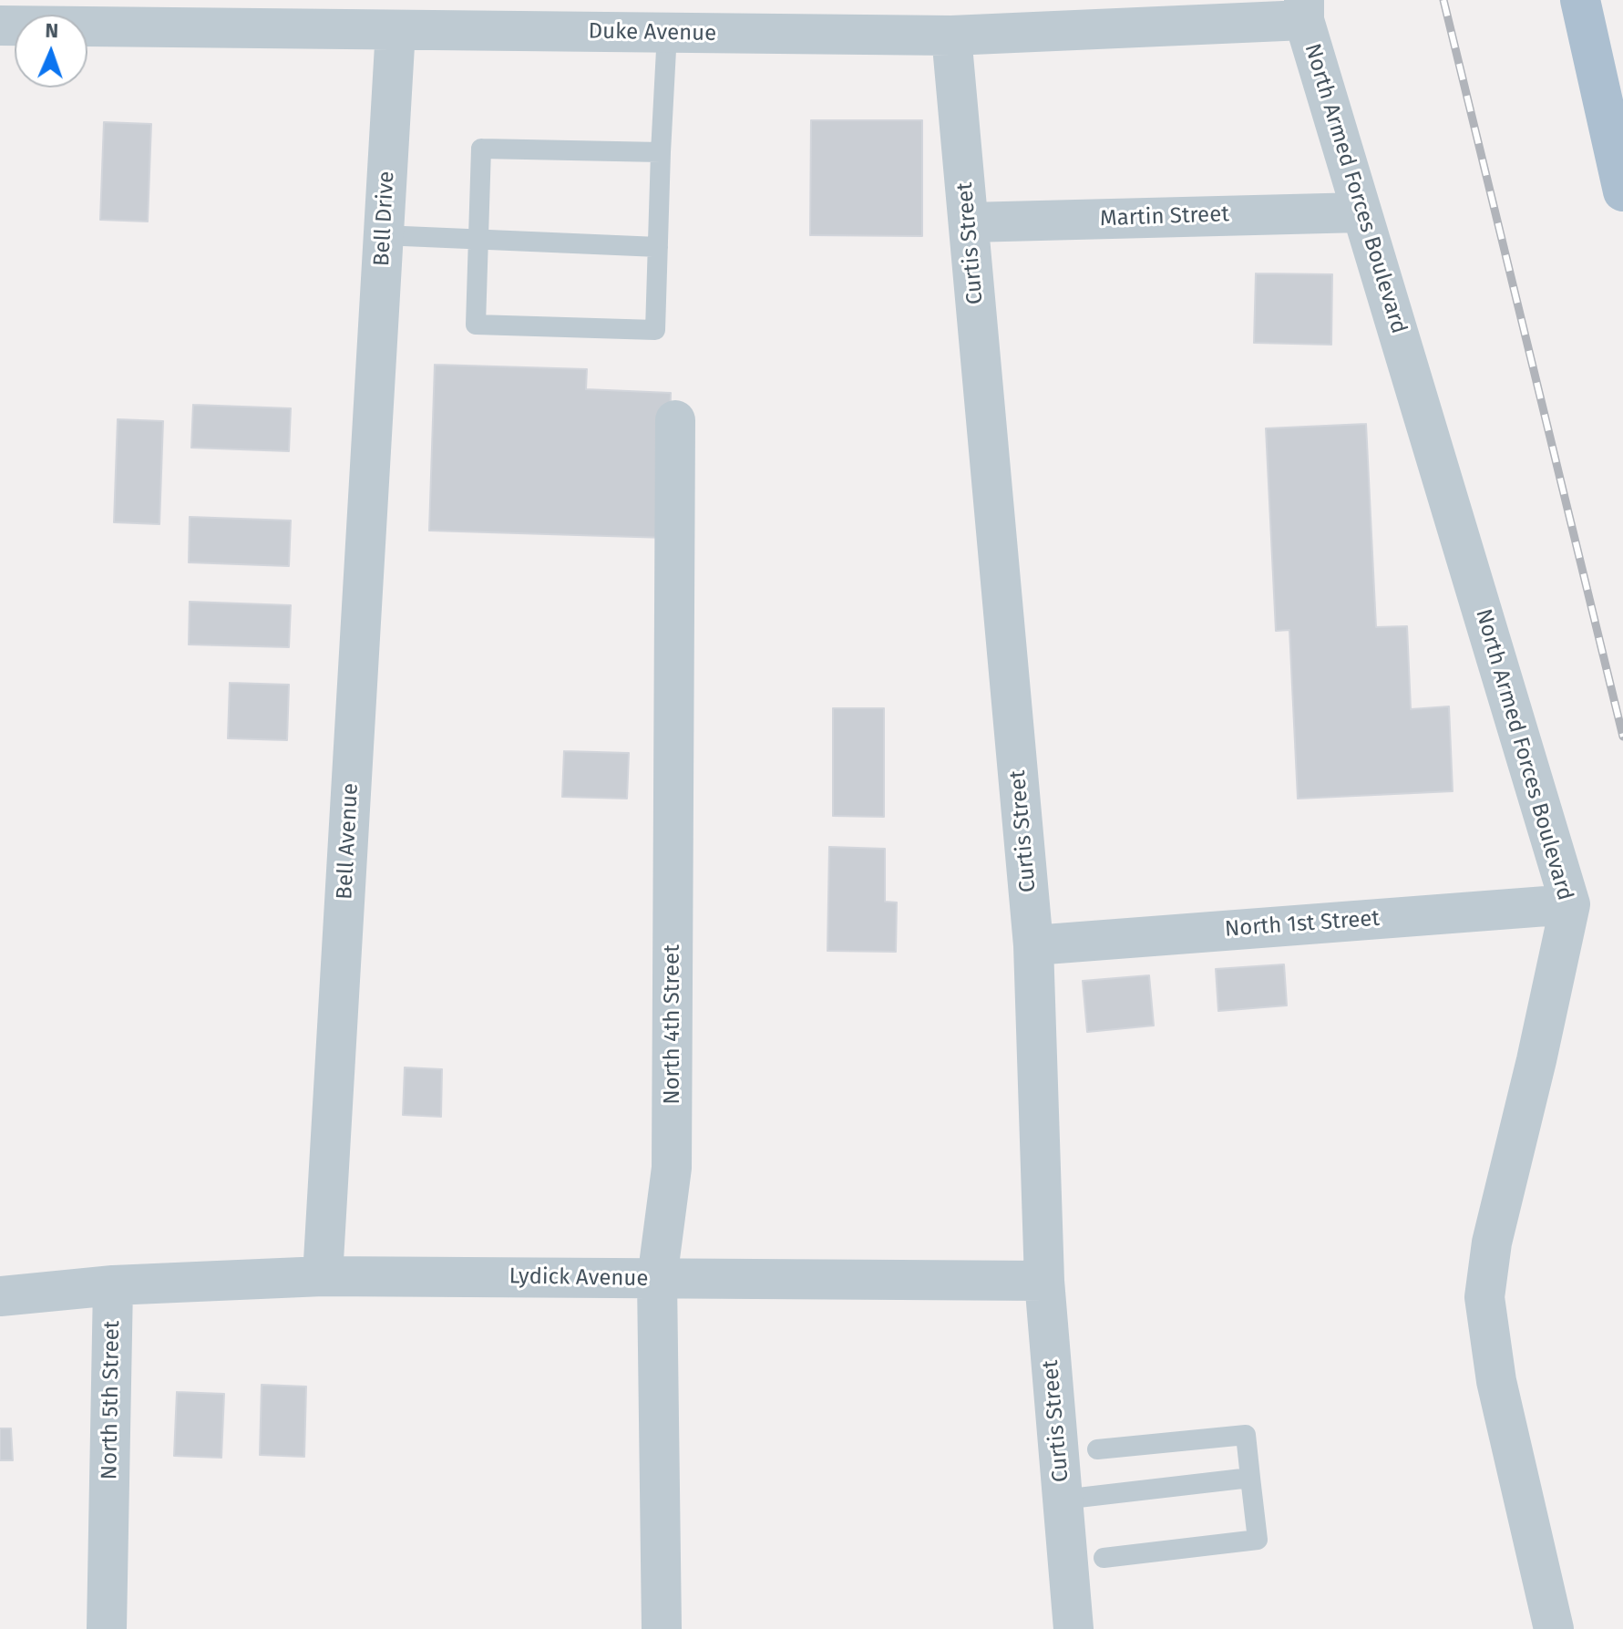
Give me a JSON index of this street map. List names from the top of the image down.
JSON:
{
  "streets": {
    "street": [
      "Duke Avenue",
      "North Armed Forces Boulevard",
      "Martin Street",
      "Bell Drive",
      "Curtis Street",
      "Bell Avenue",
      "North 1st Street",
      "North 4th Street",
      "Lydick Avenue",
      "North 5th Street"
    ]
  },
  "crossings": [
    ["Duke Avenue", "North Armed Forces Boulevard"],
    ["Duke Avenue", "Bell Drive"],
    ["Duke Avenue", "Curtis Street"],
    ["North Armed Forces Boulevard", "Martin Street"],
    ["North Armed Forces Boulevard", "North 1st Street"],
    ["Martin Street", "Curtis Street"],
    ["Bell Drive", "Bell Avenue"],
    ["Curtis Street", "North 1st Street"],
    ["Curtis Street", "Lydick Avenue"],
    ["Bell Avenue", "Lydick Avenue"],
    ["North 4th Street", "Lydick Avenue"],
    ["Lydick Avenue", "North 5th Street"]
  ],
  "north": "top"
}
